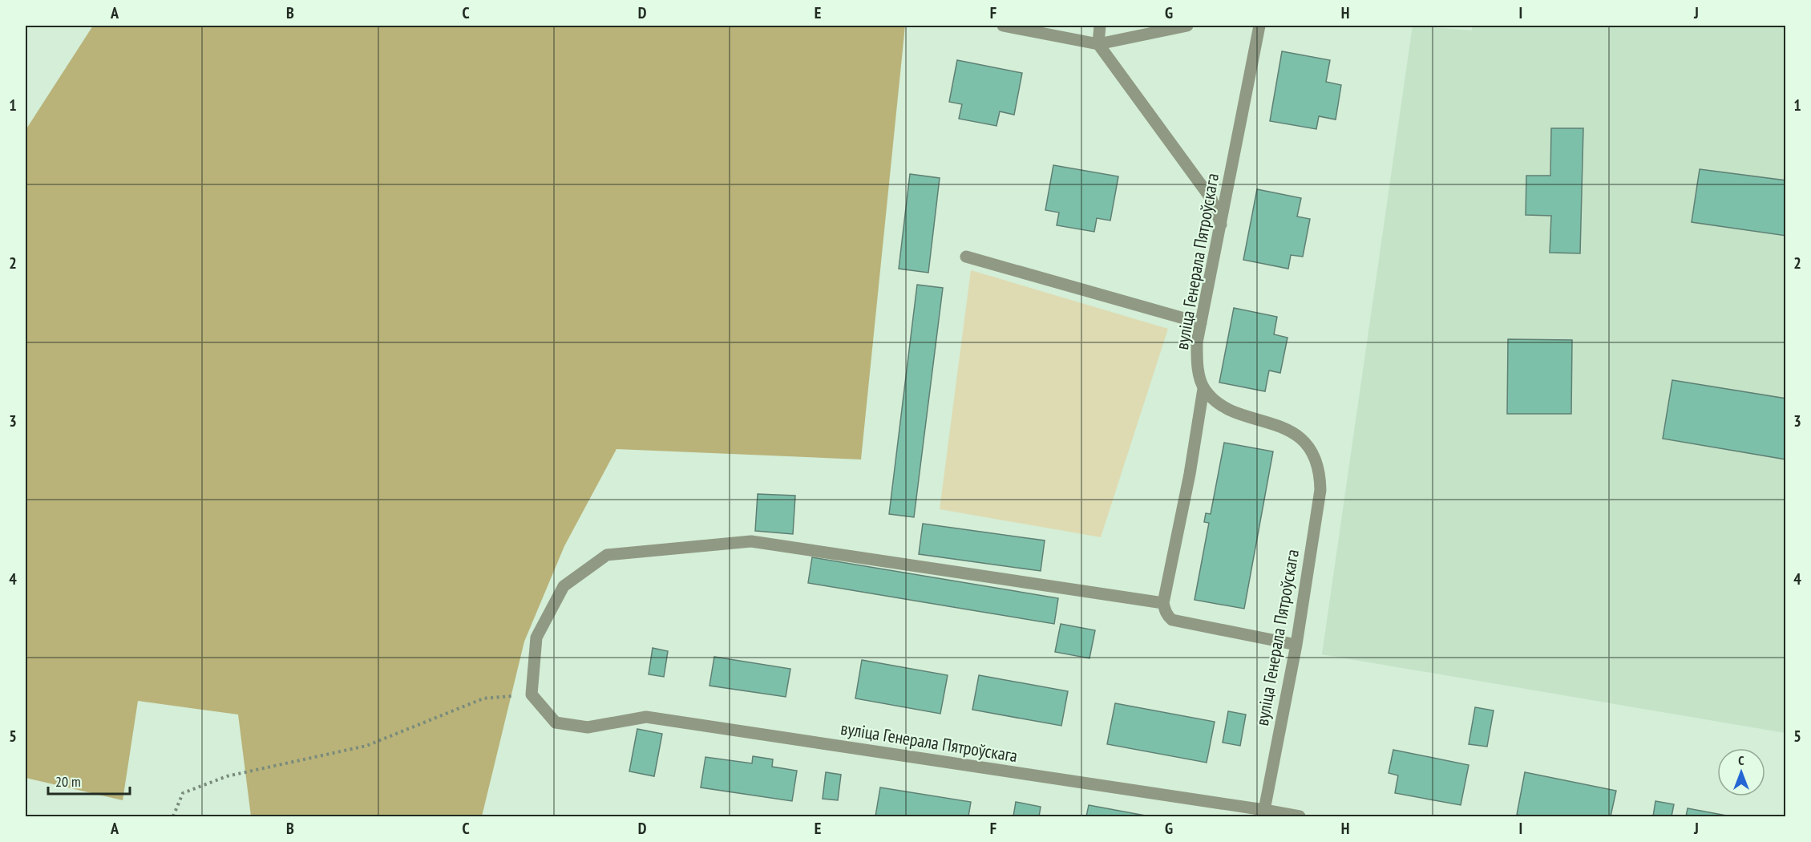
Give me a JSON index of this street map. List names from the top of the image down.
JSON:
{
  "streets": {
    "street": ["вуліца Генерала Пятроўскага"]
  },
  "scale_bar": "20 m",
  "north": "top",
  "grid": {
    "columns": [
      "A",
      "B",
      "C",
      "D",
      "E",
      "F",
      "G",
      "H",
      "I",
      "J"
    ],
    "rows": [
      "1",
      "2",
      "3",
      "4",
      "5"
    ]
  }
}
